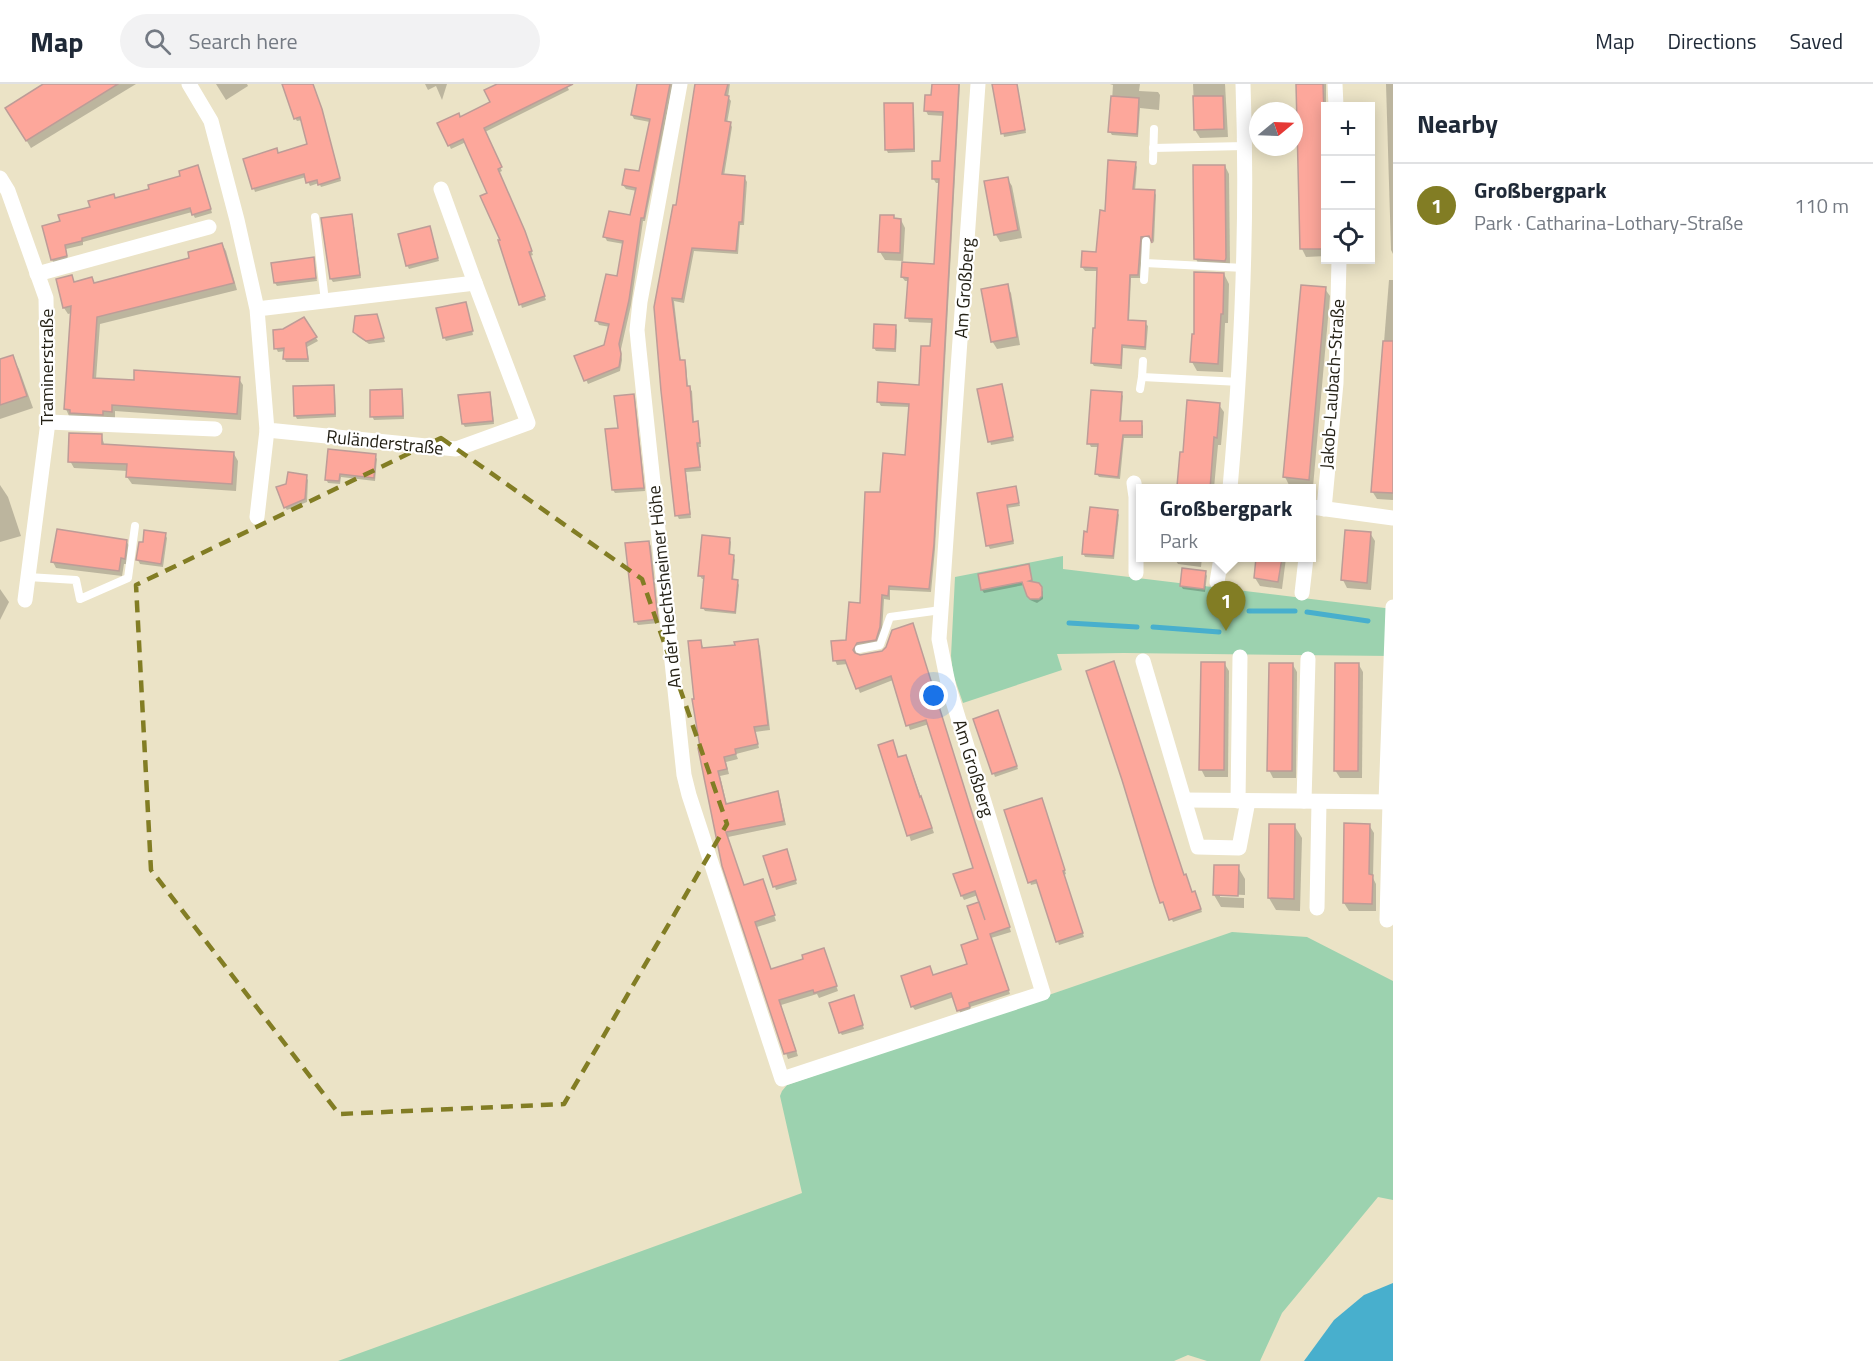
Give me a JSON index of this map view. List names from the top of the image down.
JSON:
{
  "streets": {
    "street": [
      "Am Großberg",
      "Traminerstraße",
      "Jakob-Laubach-Straße",
      "Ruländerstraße",
      "An der Hechtsheimer Höhe"
    ]
  },
  "crossings": [
    ["Am Großberg", "An der Hechtsheimer Höhe"]
  ],
  "north": "right",
  "page": {
    "header": "Map",
    "search": "Search here",
    "nav": ["Map", "Directions", "Saved"],
    "heading": "Nearby",
    "map_buttons": ["+", "−"],
    "list": [
      {
        "mark": "1",
        "name": "Großbergpark",
        "note": "Park · Catharina-Lothary-Straße",
        "value": "110 m"
      }
    ],
    "popup": ["Großbergpark", "Park"],
    "pins": "1"
  }
}
